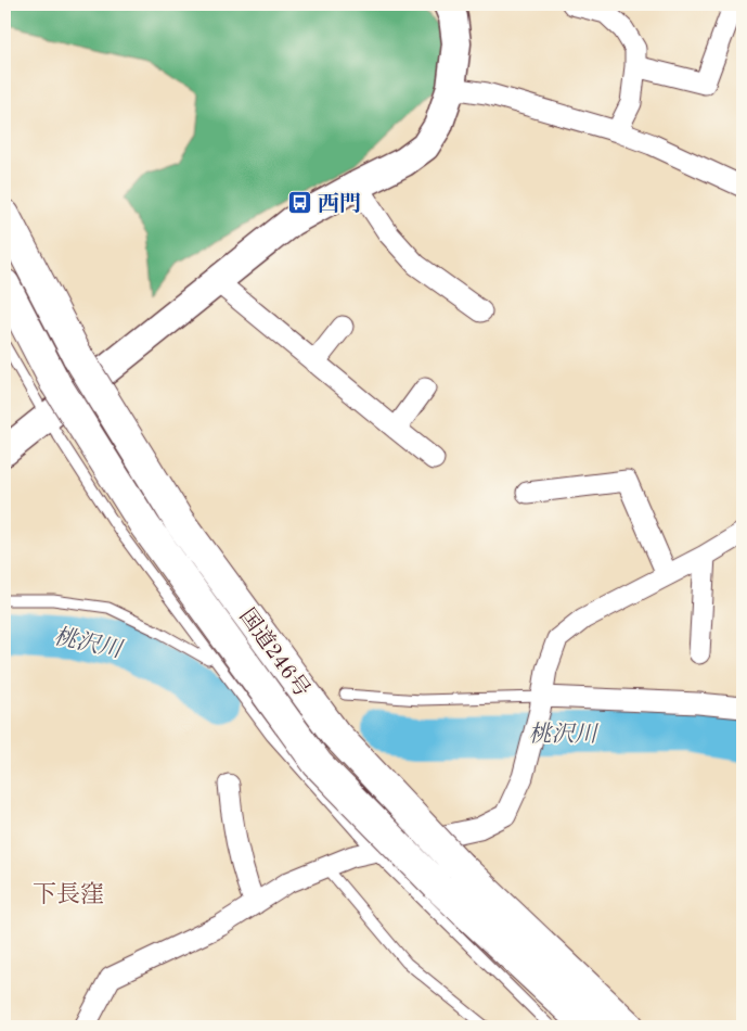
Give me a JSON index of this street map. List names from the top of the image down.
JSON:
{
  "streets": {
    "highway": ["国道246号"]
  },
  "districts": ["下長窪"],
  "water": ["桃沢川"],
  "places": {
    "bus stop": ["西門"]
  }
}
